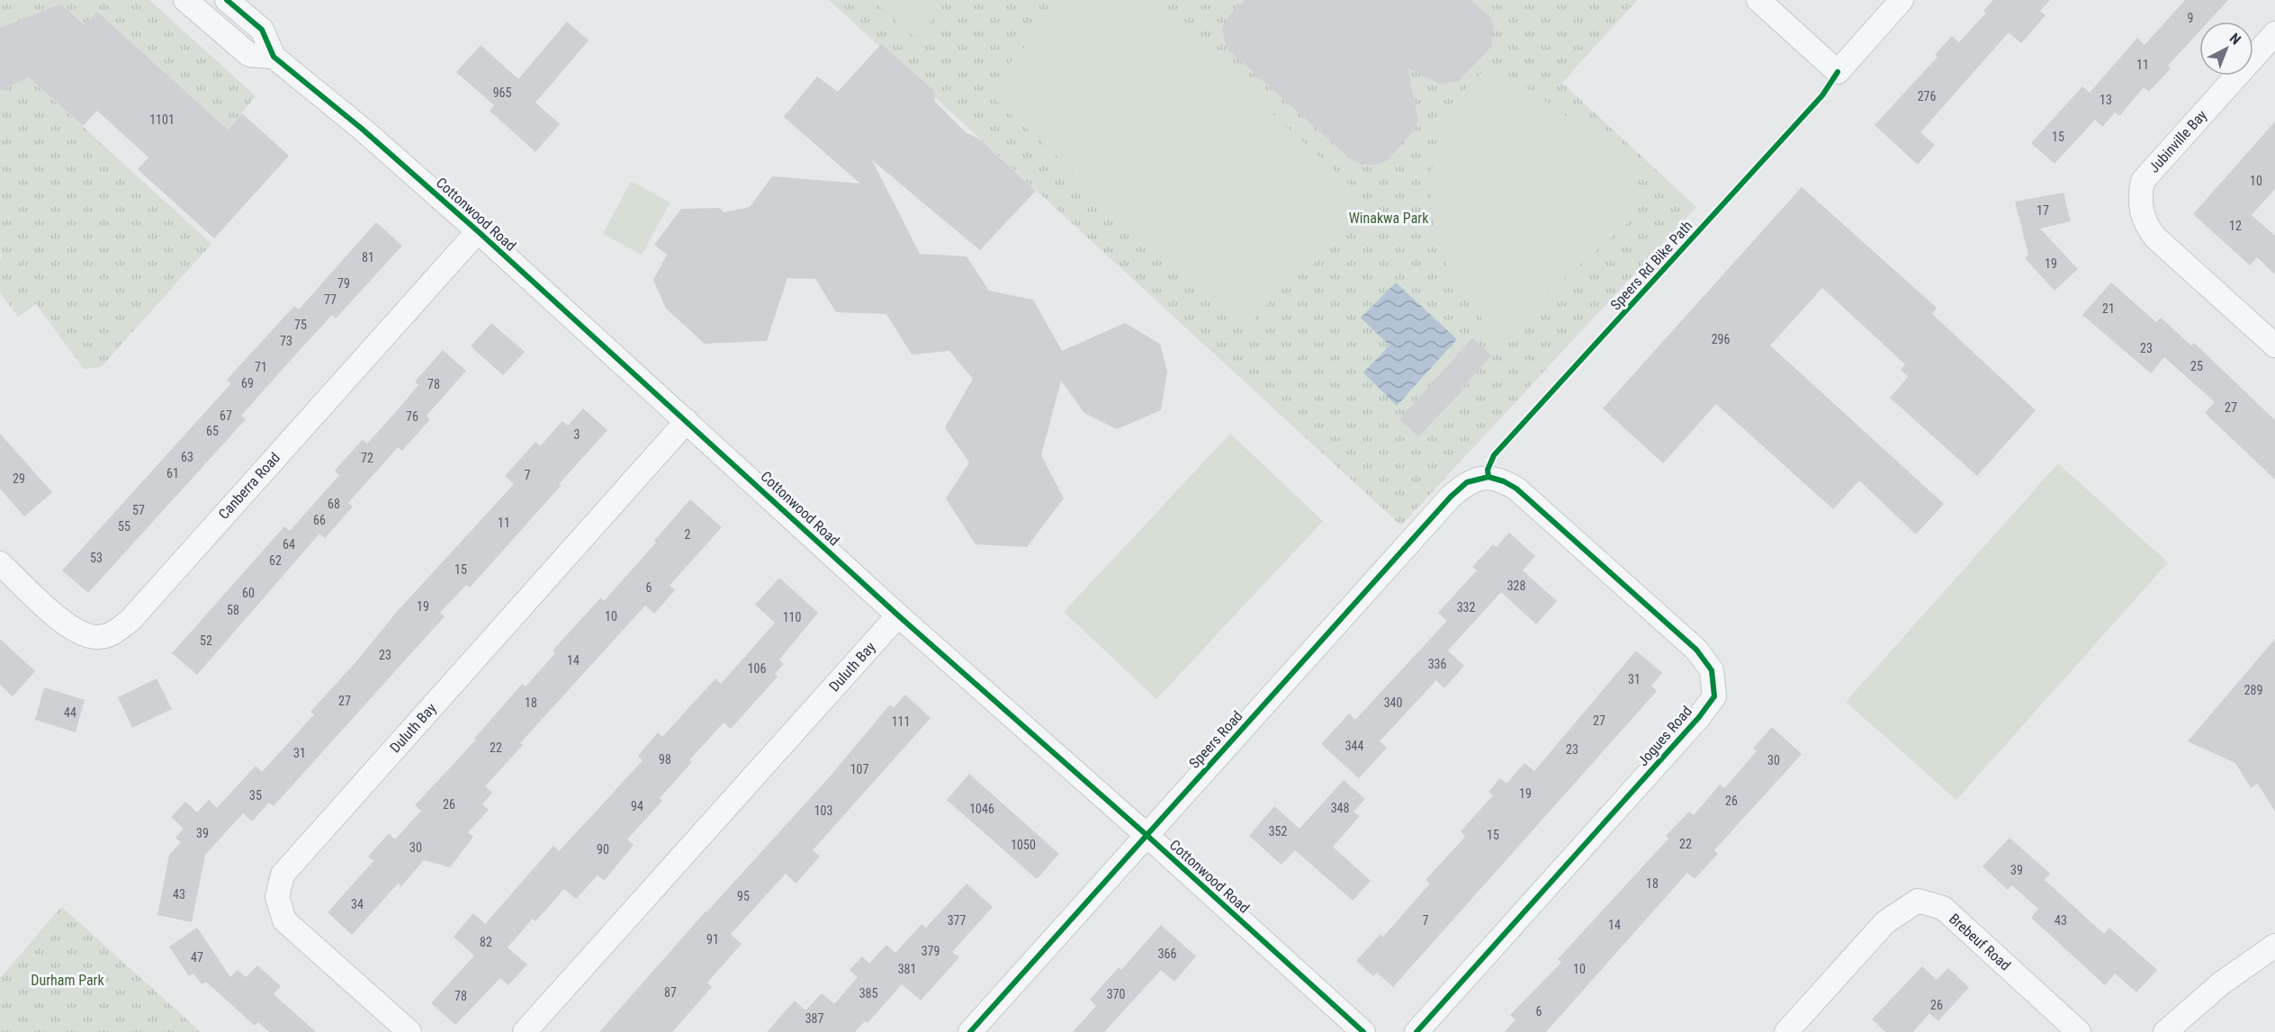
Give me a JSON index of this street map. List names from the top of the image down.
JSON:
{
  "streets": {
    "street": [
      "Jubinville Bay",
      "Cottonwood Road",
      "Canberra Road",
      "Duluth Bay",
      "Jogues Road",
      "Speers Road",
      "Brebeuf Road"
    ],
    "cycle path": ["Speers Rd Bike Path"]
  },
  "crossings": [
    ["Cottonwood Road", "Canberra Road"],
    ["Cottonwood Road", "Duluth Bay"],
    ["Cottonwood Road", "Speers Road"],
    ["Jogues Road", "Speers Road"]
  ],
  "parks": ["Winakwa Park", "Durham Park"],
  "house_numbers": [
    "9",
    "11",
    "965",
    "276",
    "13",
    "1101",
    "15",
    "10",
    "17",
    "12",
    "81",
    "19",
    "79",
    "77",
    "21",
    "75",
    "296",
    "73",
    "23",
    "25",
    "71",
    "69",
    "78",
    "27",
    "67",
    "76",
    "65",
    "3",
    "63",
    "72",
    "61",
    "7",
    "29",
    "68",
    "57",
    "66",
    "11",
    "55",
    "2",
    "64",
    "53",
    "62",
    "15",
    "328",
    "6",
    "60",
    "19",
    "332",
    "58",
    "10",
    "110",
    "52",
    "23",
    "14",
    "336",
    "106",
    "31",
    "289",
    "27",
    "18",
    "340",
    "44",
    "27",
    "111",
    "344",
    "22",
    "23",
    "31",
    "98",
    "30",
    "107",
    "19",
    "35",
    "26",
    "26",
    "94",
    "348",
    "1046",
    "103",
    "352",
    "39",
    "15",
    "22",
    "1050",
    "30",
    "90",
    "39",
    "18",
    "43",
    "95",
    "34",
    "377",
    "7",
    "43",
    "14",
    "91",
    "82",
    "379",
    "366",
    "47",
    "381",
    "10",
    "87",
    "385",
    "370",
    "78",
    "26",
    "6",
    "387"
  ],
  "north": "top right"
}
